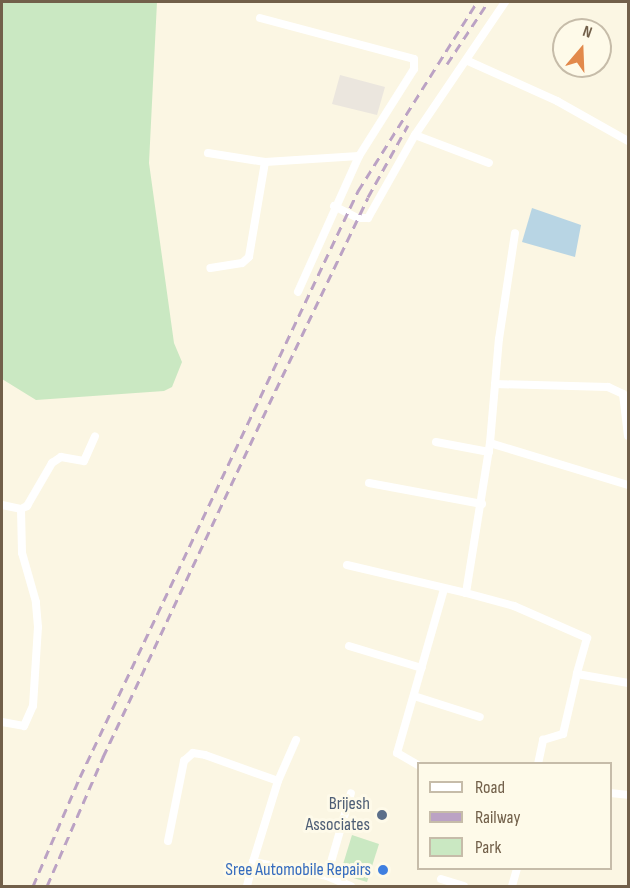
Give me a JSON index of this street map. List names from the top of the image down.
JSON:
{
  "places": ["Brijesh Associates", "Sree Automobile Repairs"],
  "legend": ["Road", "Railway", "Park"],
  "north": "top"
}
